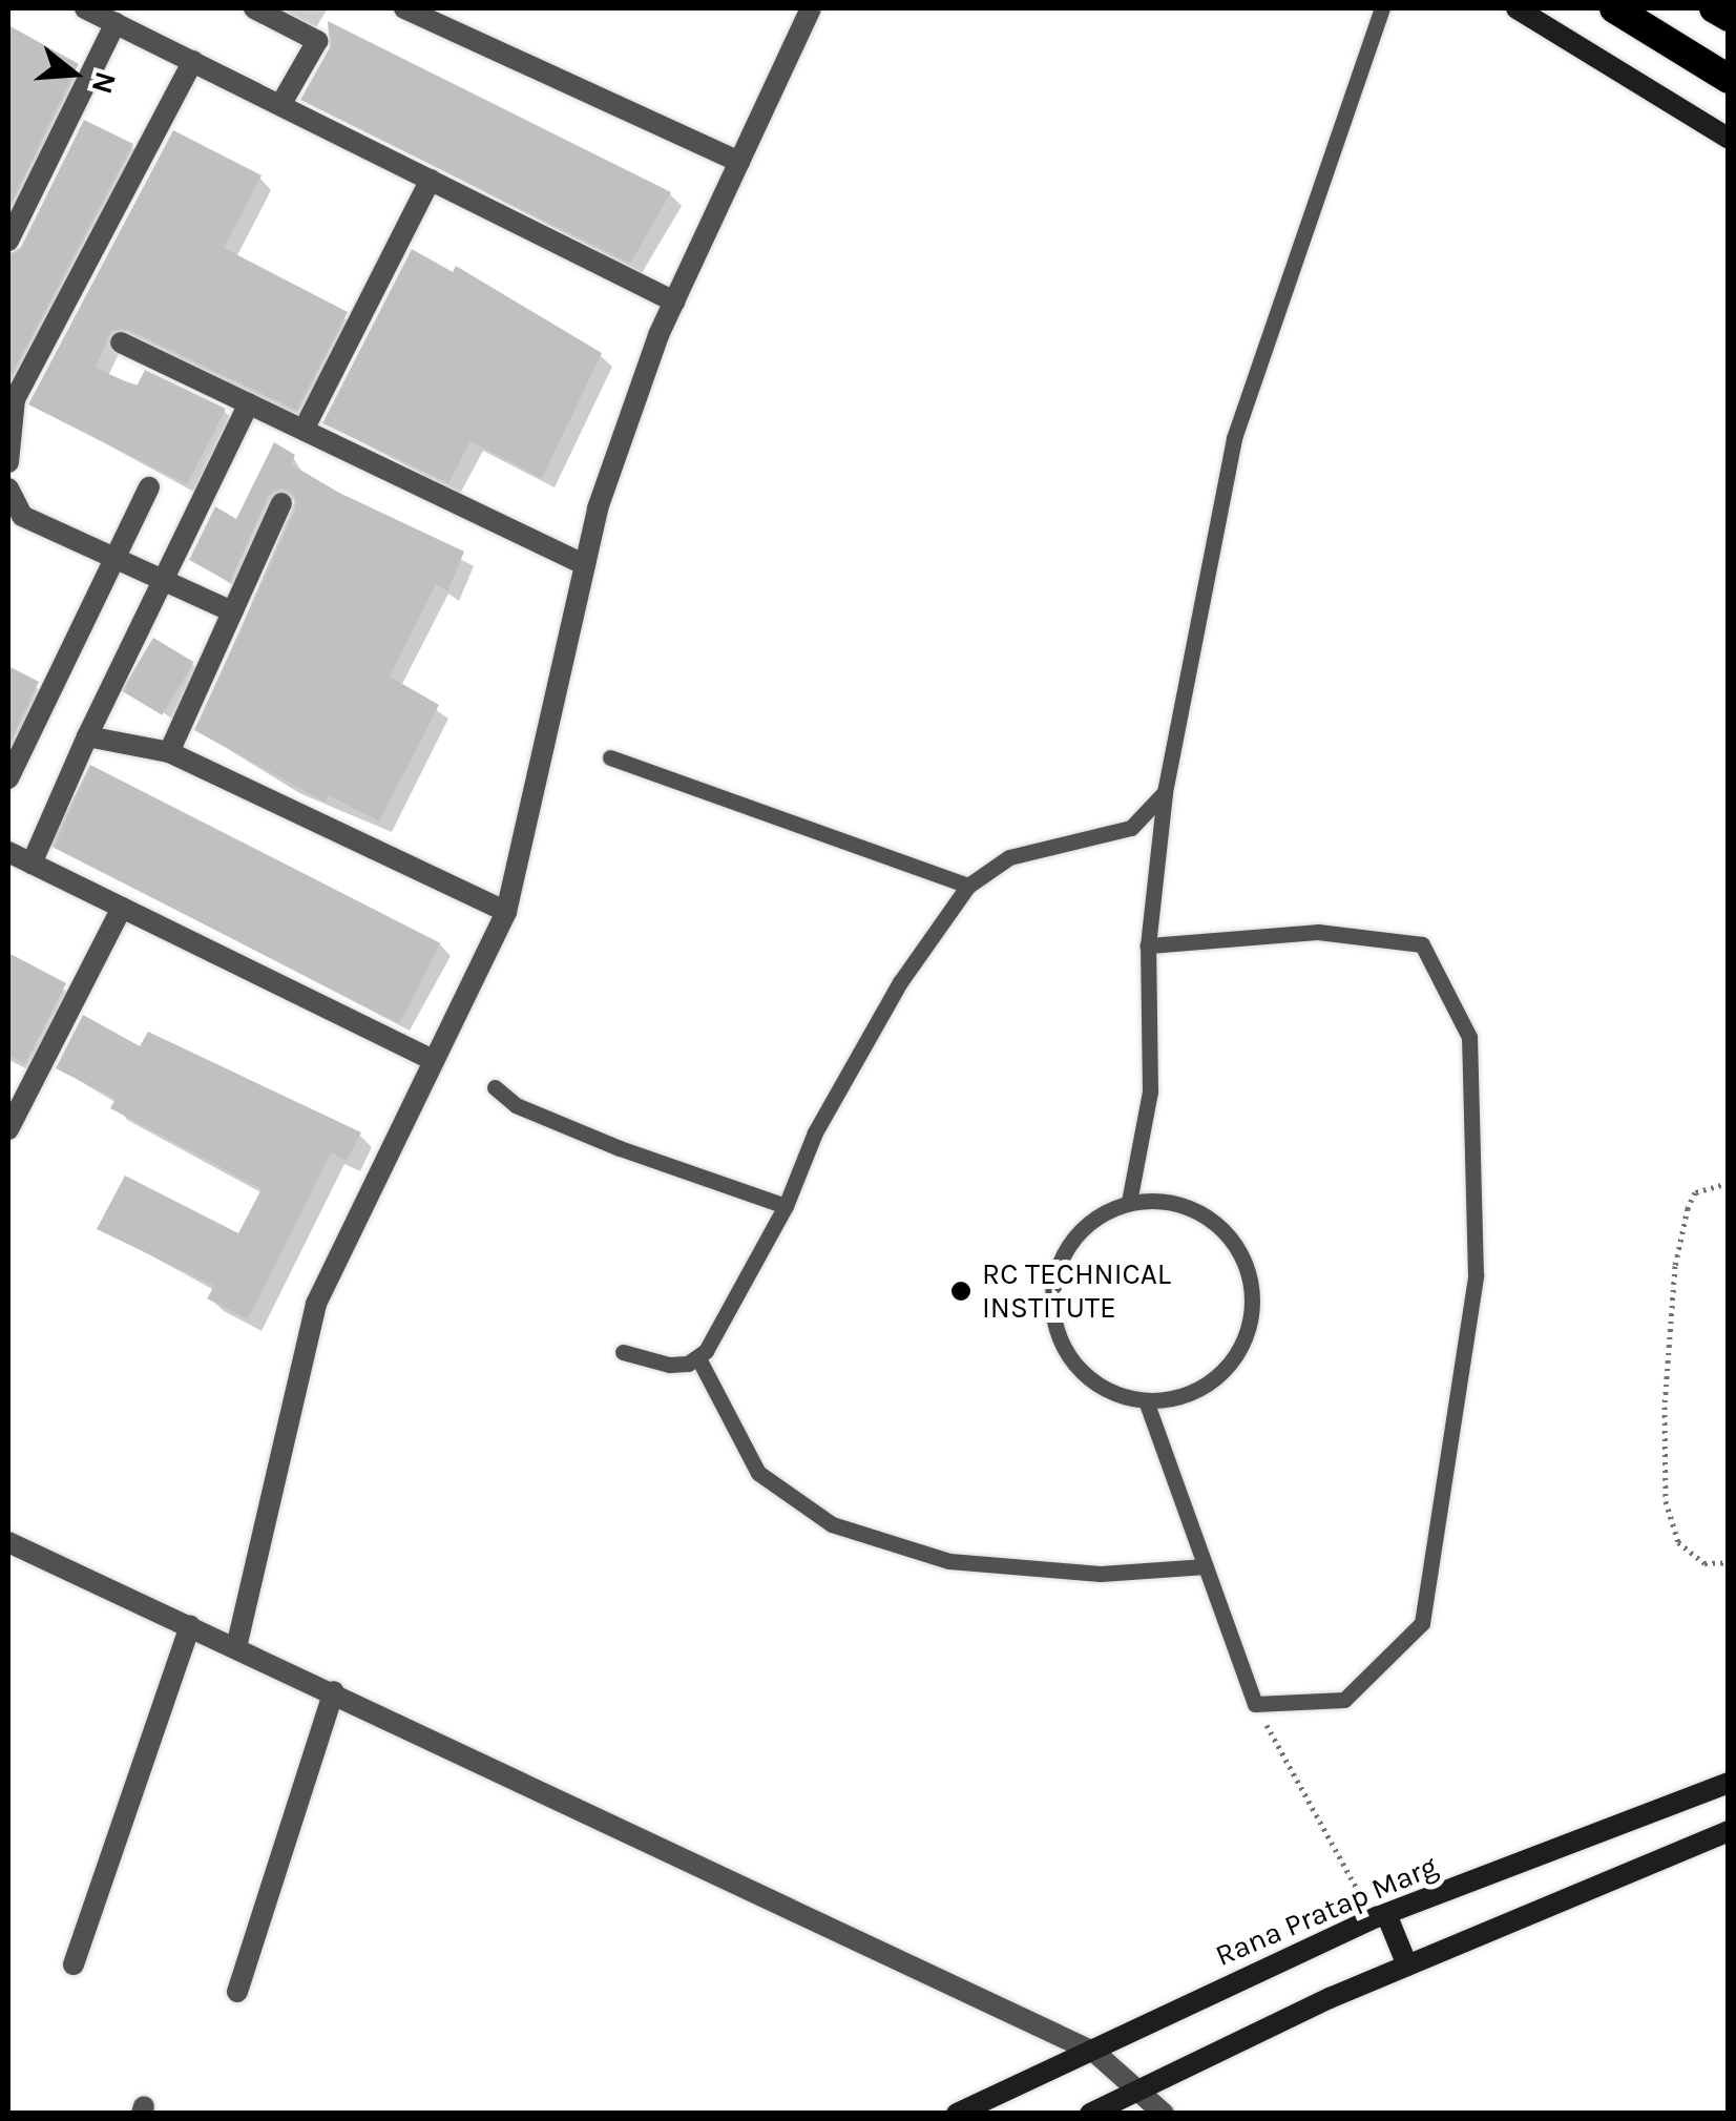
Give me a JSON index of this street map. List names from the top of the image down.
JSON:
{
  "streets": {
    "main road": ["Rana Pratap Marg"]
  },
  "places": ["RC TECHNICAL INSTITUTE"],
  "north": "right"
}
